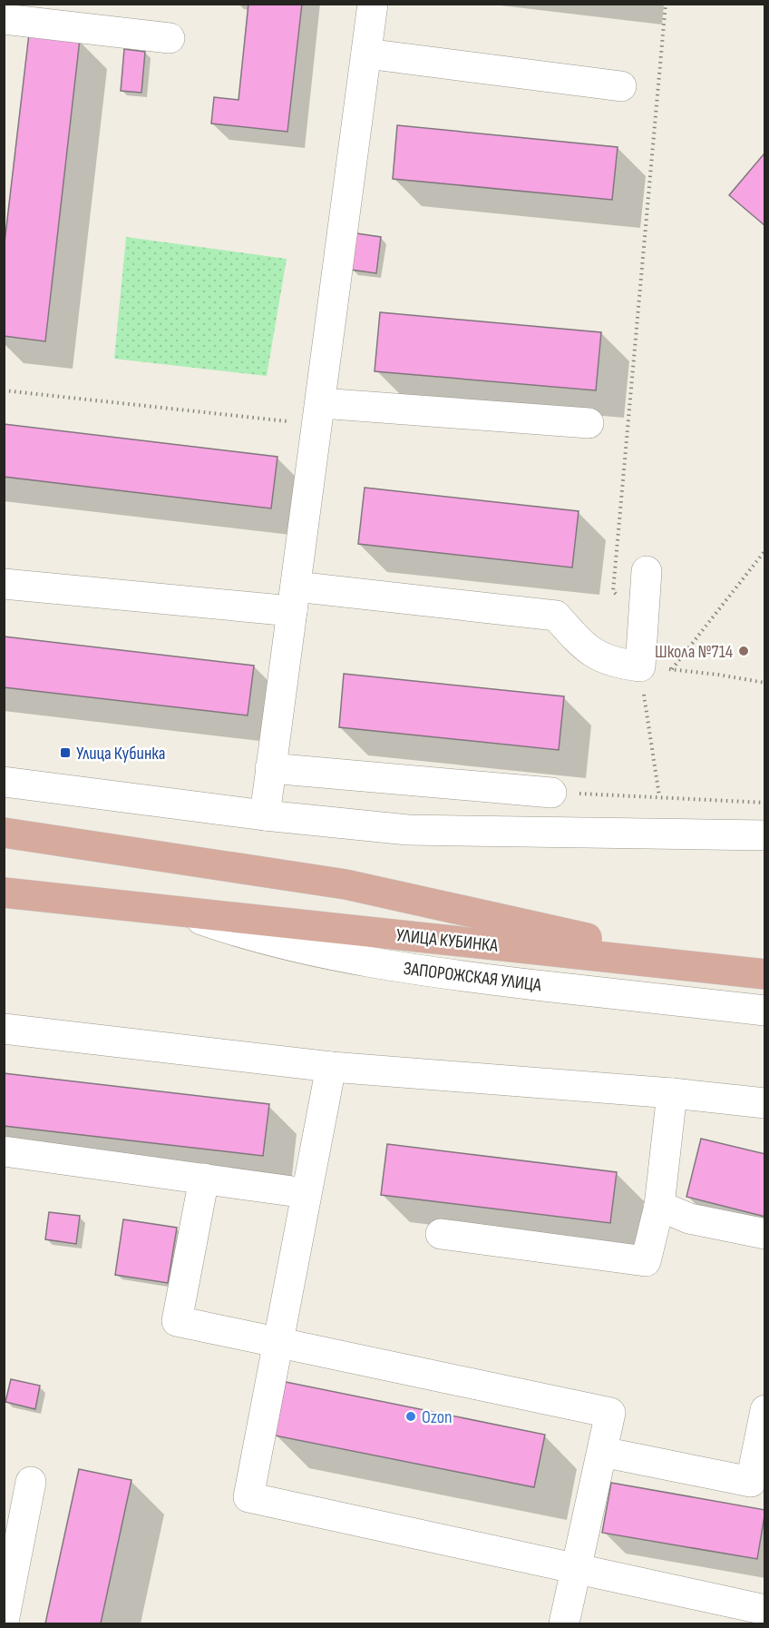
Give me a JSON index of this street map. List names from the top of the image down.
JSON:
{
  "streets": {
    "main road": ["УЛИЦА КУБИНКА"],
    "street": ["ЗАПОРОЖСКАЯ УЛИЦА"]
  },
  "crossings": [
    ["УЛИЦА КУБИНКА", "ЗАПОРОЖСКАЯ УЛИЦА"]
  ],
  "places": {
    "other": ["Школа №714", "Ozon"],
    "transit": ["Улица Кубинка"]
  }
}
